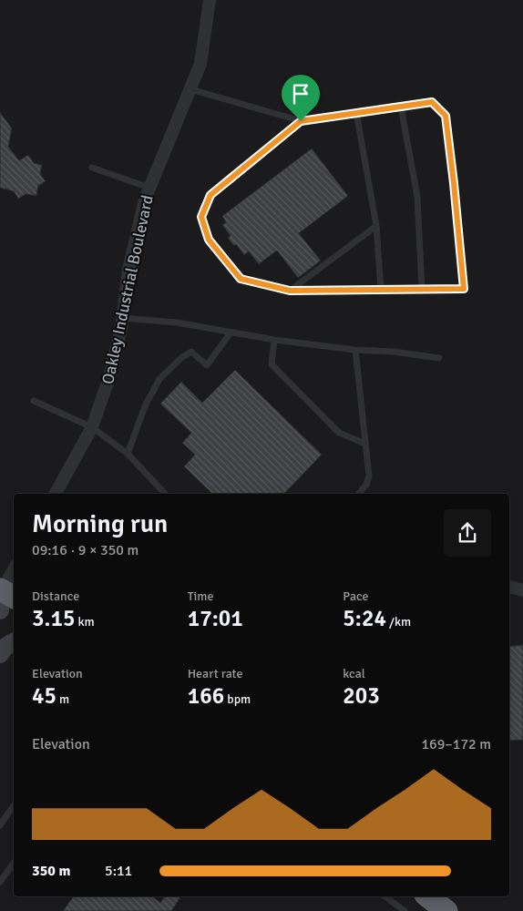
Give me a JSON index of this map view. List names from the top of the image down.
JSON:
{
  "streets": {
    "street": ["Oakley Industrial Boulevard"]
  },
  "page": {
    "heading": ["Morning run", "09:16 · 9 × 350 m"],
    "stats": [
      ["Distance", "3.15 km"],
      ["Time", "17:01"],
      ["Pace", "5:24 /km"],
      ["Elevation", "45 m"],
      ["Heart rate", "166 bpm"],
      ["kcal", "203"]
    ],
    "chart": ["Elevation", "169–172 m"],
    "list": [
      {
        "name": "350 m",
        "note": "5:11"
      }
    ]
  }
}
